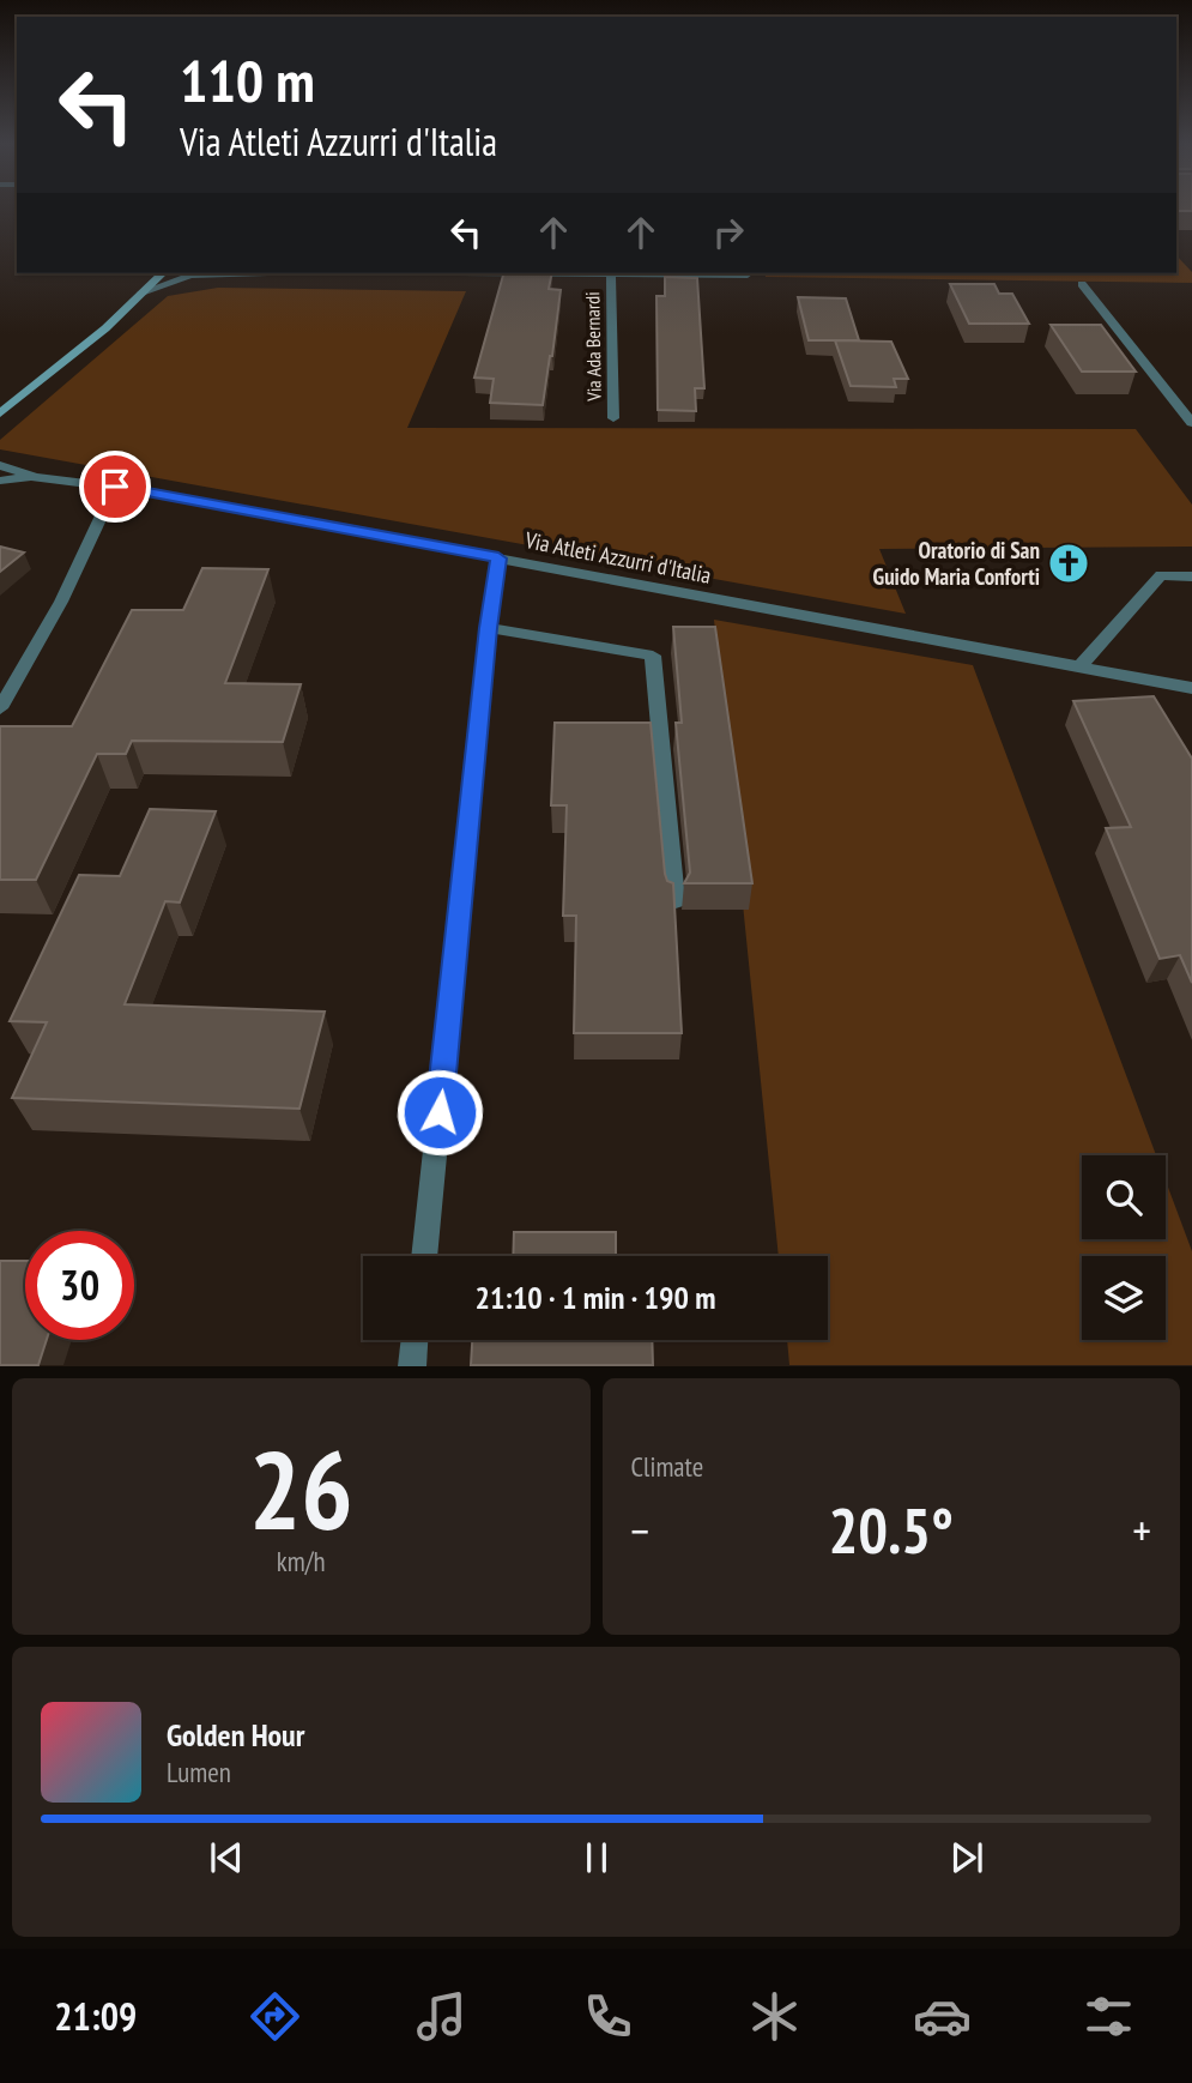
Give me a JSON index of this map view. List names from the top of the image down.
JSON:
{
  "streets": {
    "street": ["Via Ada Bernardi", "Via Atleti Azzurri d'Italia"]
  },
  "places": {
    "church": ["Oratorio di San Guido Maria Conforti"]
  },
  "page": {
    "turn": ["110 m", "Via Atleti Azzurri d'Italia"],
    "limit": "30",
    "trip": "21:10 · 1 min · 190 m",
    "tile": [
      ["26", "km/h"],
      "Climate"
    ],
    "heat": ["−", "20.5°", "+"],
    "song": ["Golden Hour", "Lumen"],
    "tabs": "21:09"
  }
}
